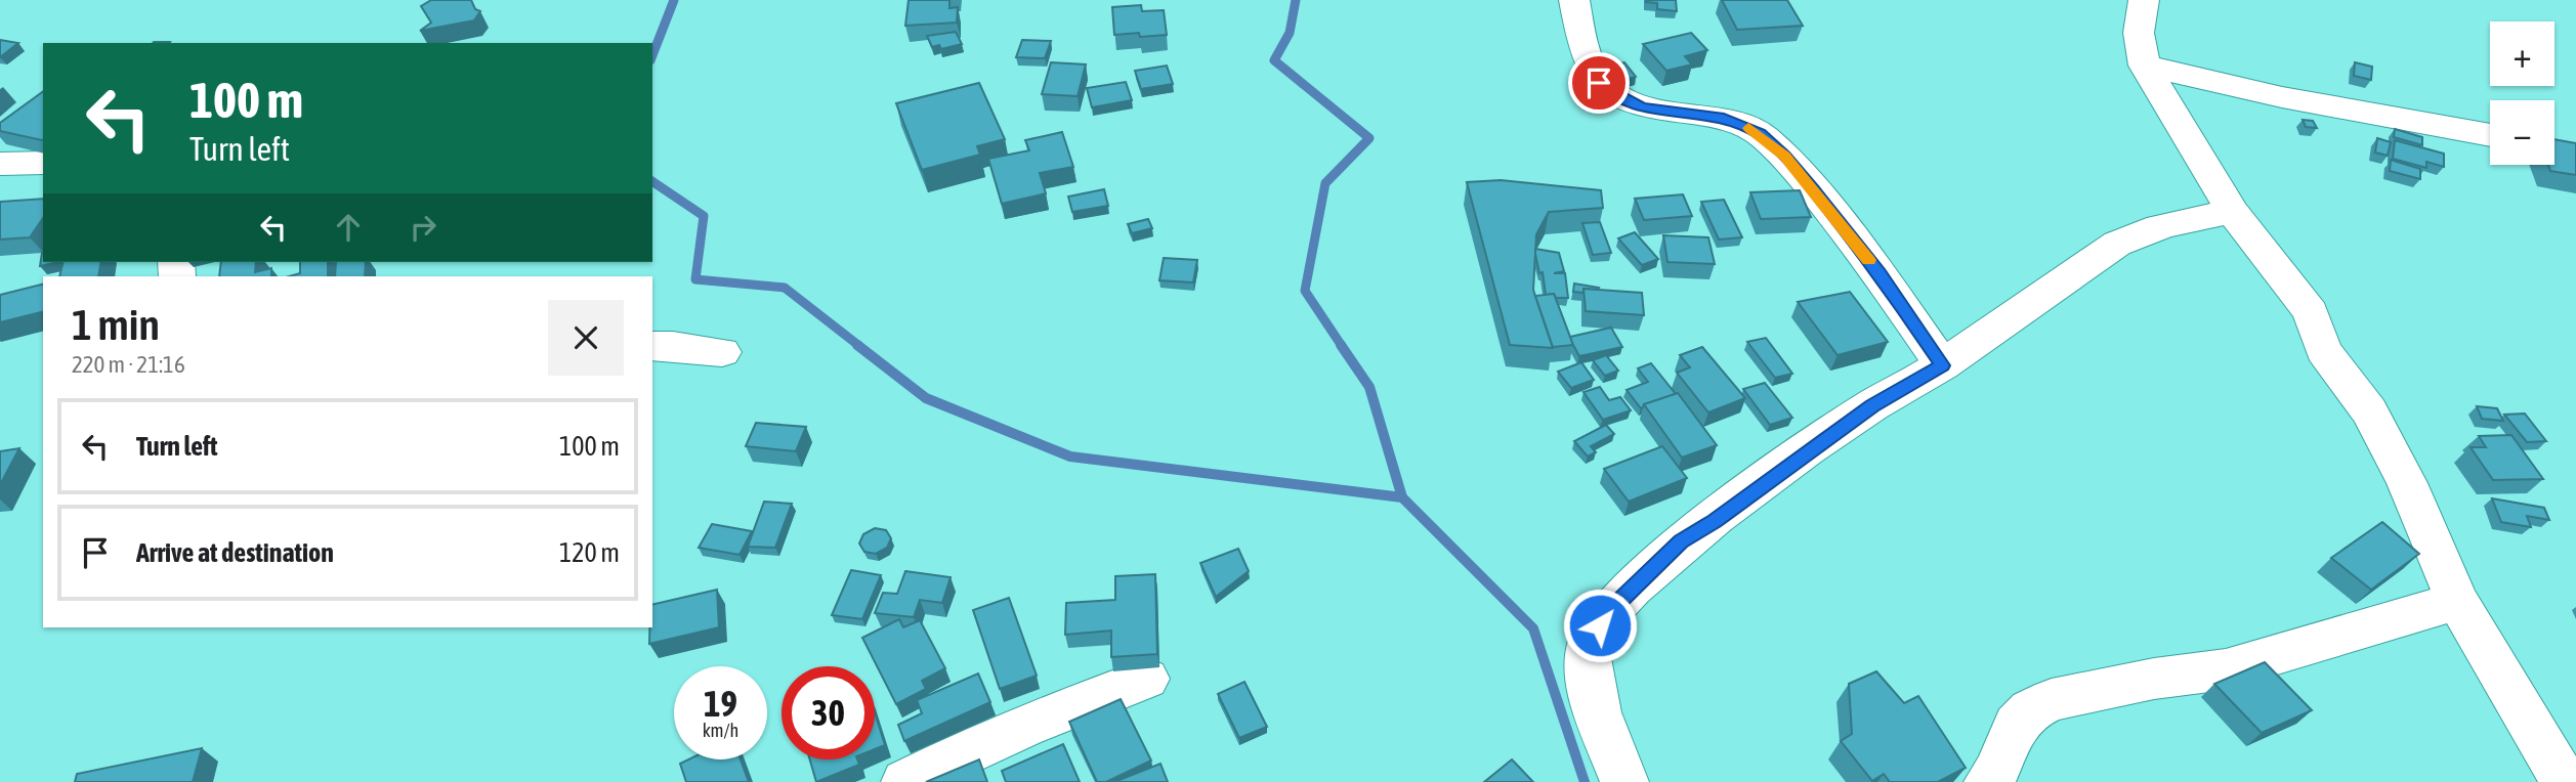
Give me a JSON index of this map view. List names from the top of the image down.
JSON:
{
  "page": {
    "map_buttons": ["+", "−"],
    "turn": ["100 m", "Turn left"],
    "heading": ["1 min", "220 m · 21:16"],
    "list": [
      {
        "name": "Turn left",
        "value": "100 m"
      },
      {
        "name": "Arrive at destination",
        "value": "120 m"
      }
    ],
    "speed": "19 km/h",
    "limit": "30"
  }
}
